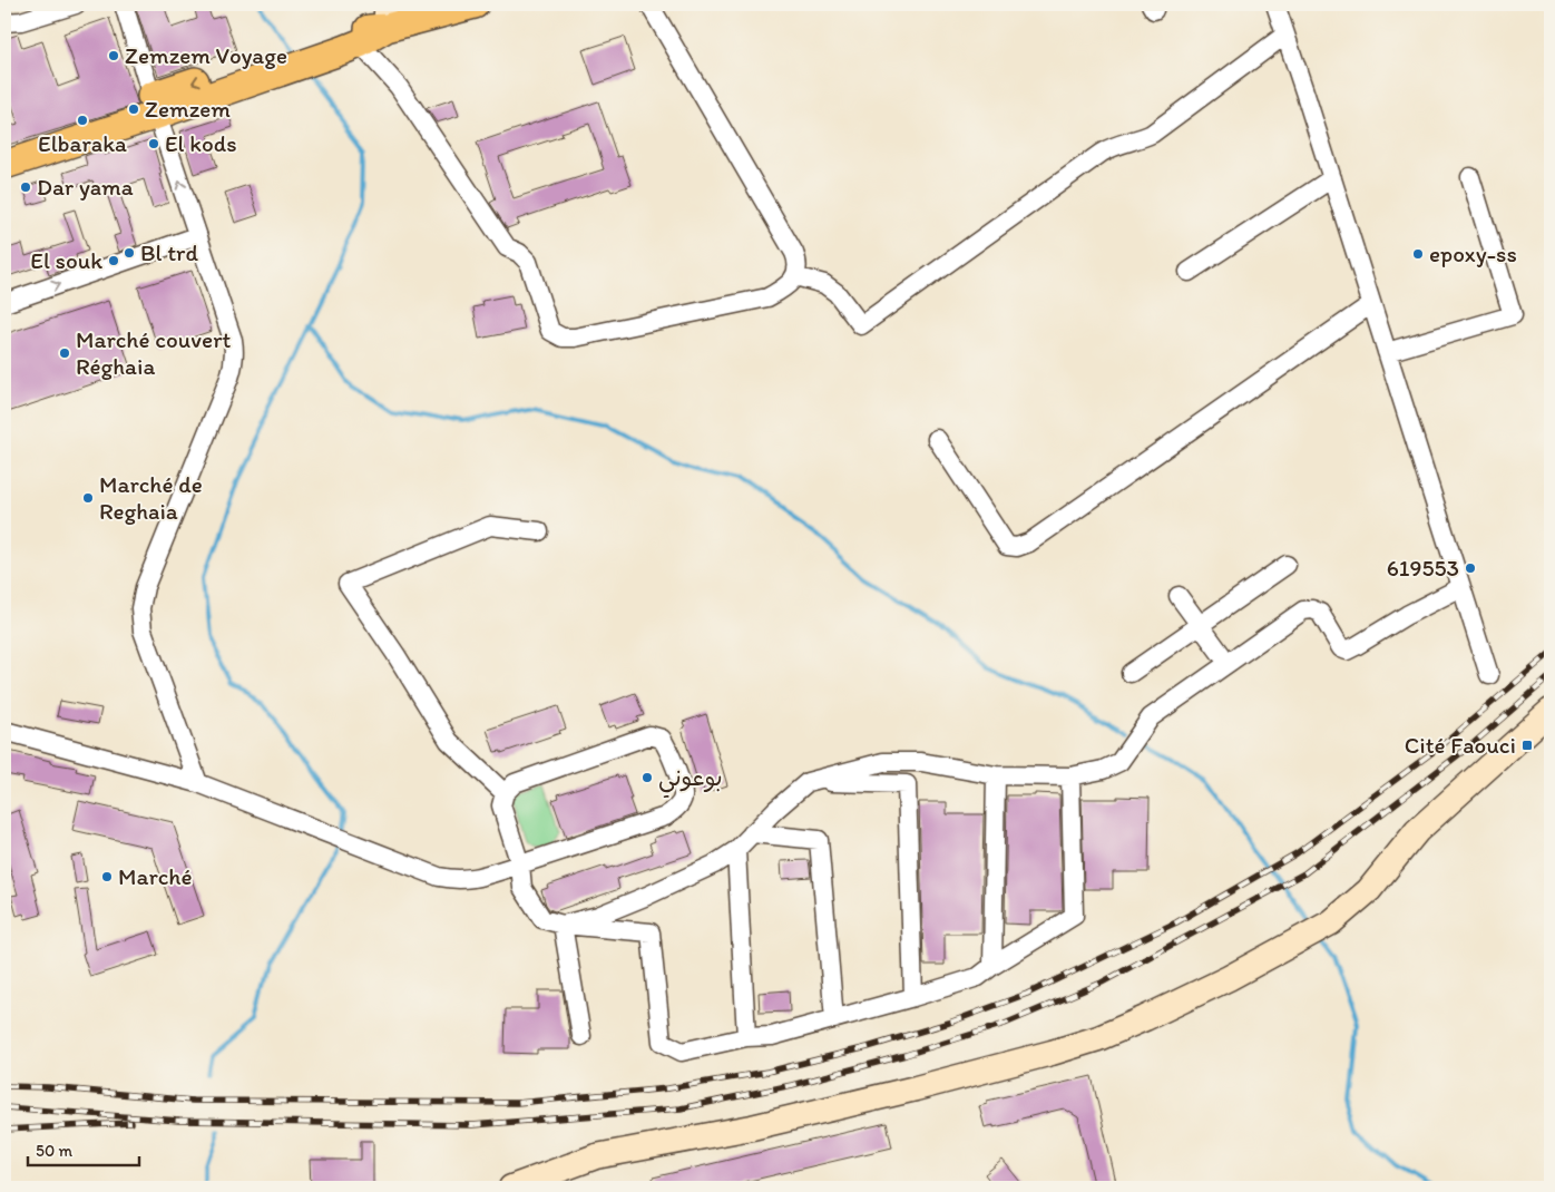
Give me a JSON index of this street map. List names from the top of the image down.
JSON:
{
  "places": {
    "other": [
      "Zemzem Voyage",
      "Zemzem",
      "Elbaraka",
      "El kods",
      "Dar yama",
      "Bl trd",
      "epoxy-ss",
      "El souk",
      "Marché couvert Réghaia",
      "Marché de Reghaia",
      "619553",
      "بوعوني",
      "Marché"
    ],
    "transit": ["Cité Faouci"]
  },
  "scale_bar": "50 m"
}
